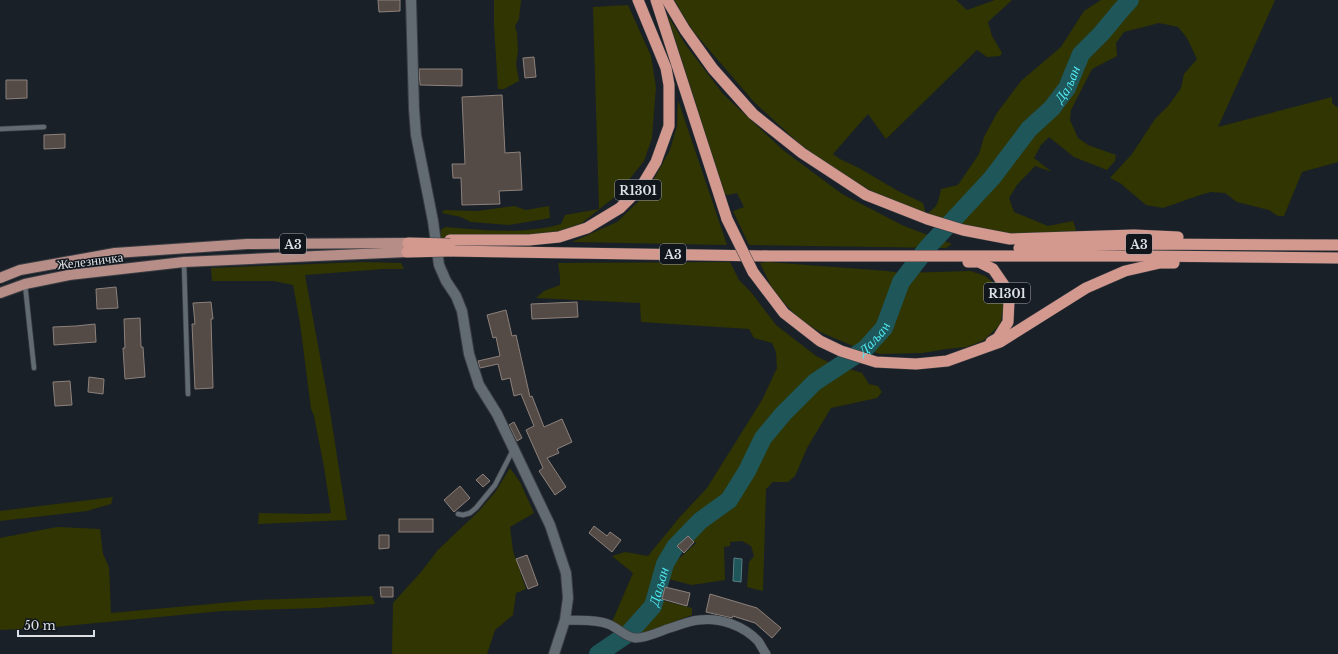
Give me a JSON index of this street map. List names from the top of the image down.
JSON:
{
  "streets": {
    "highway": ["R1301", "A3"],
    "main road": ["Железничка"]
  },
  "crossings": [
    ["R1301", "A3"],
    ["A3", "Железничка"]
  ],
  "water": ["Даљан"],
  "scale_bar": "50 m"
}
